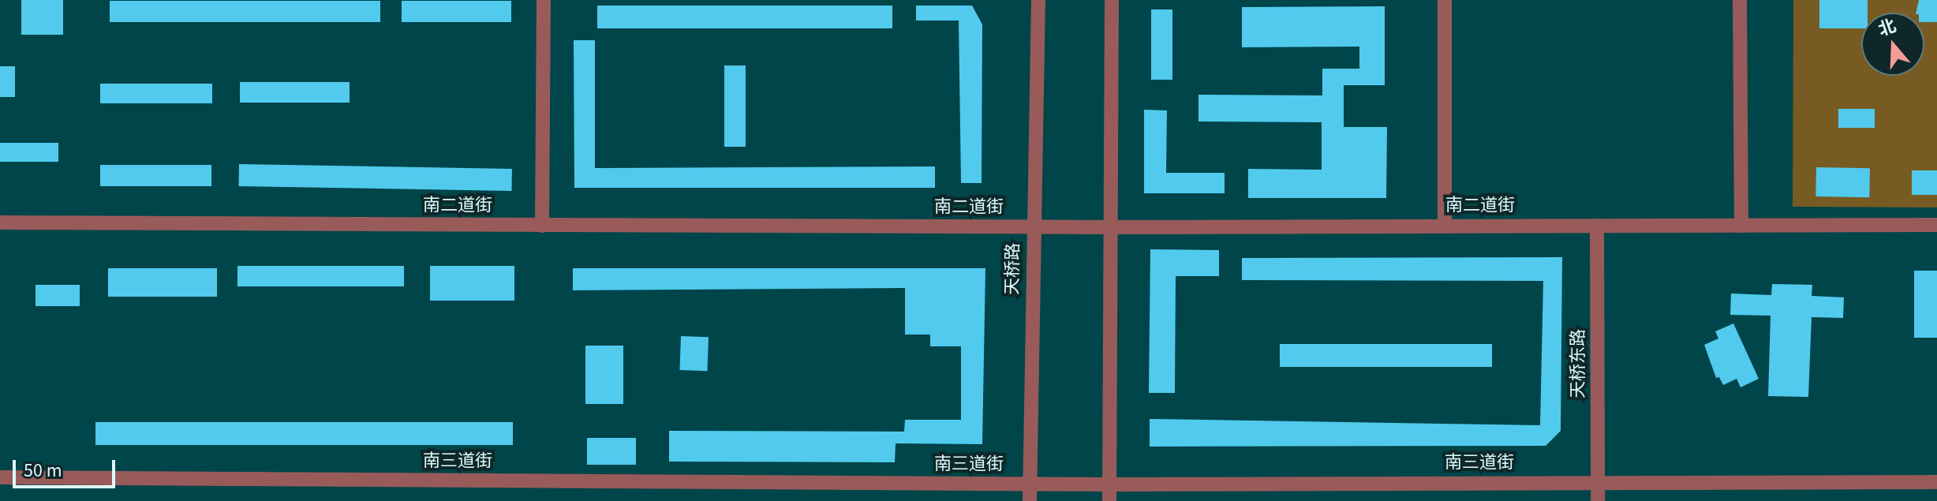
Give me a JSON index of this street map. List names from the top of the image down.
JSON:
{
  "streets": {
    "street": [
      "南二道街",
      "天桥路",
      "天桥东路",
      "南三道街"
    ]
  },
  "crossings": [
    ["南二道街", "天桥路"],
    ["南二道街", "天桥东路"],
    ["天桥路", "南三道街"],
    ["天桥东路", "南三道街"]
  ],
  "scale_bar": "50 m",
  "north": "top"
}
